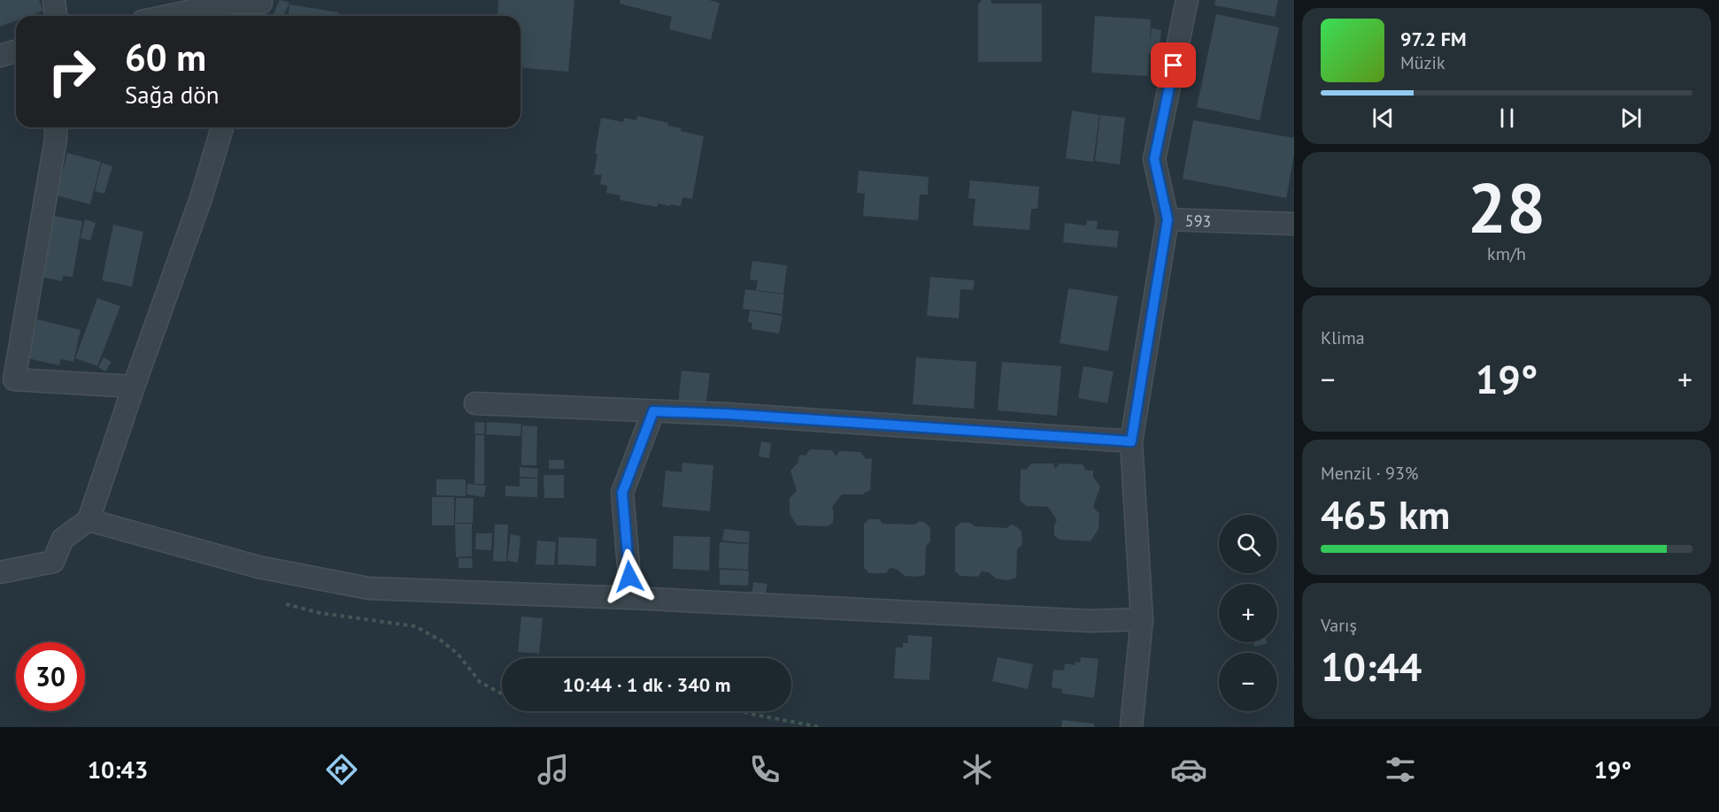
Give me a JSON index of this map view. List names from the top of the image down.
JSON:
{
  "streets": {
    "street": ["593"]
  },
  "page": {
    "turn": ["60 m", "Sağa dön"],
    "song": ["97.2 FM", "Müzik"],
    "tile": [
      ["28", "km/h"],
      "Klima",
      ["Menzil · 93%", "465 km"],
      ["Varış", "10:44"]
    ],
    "heat": ["−", "19°", "+"],
    "map_buttons": ["+", "−"],
    "limit": "30",
    "trip": "10:44 · 1 dk · 340 m",
    "tabs": ["10:43", "19°"]
  }
}
